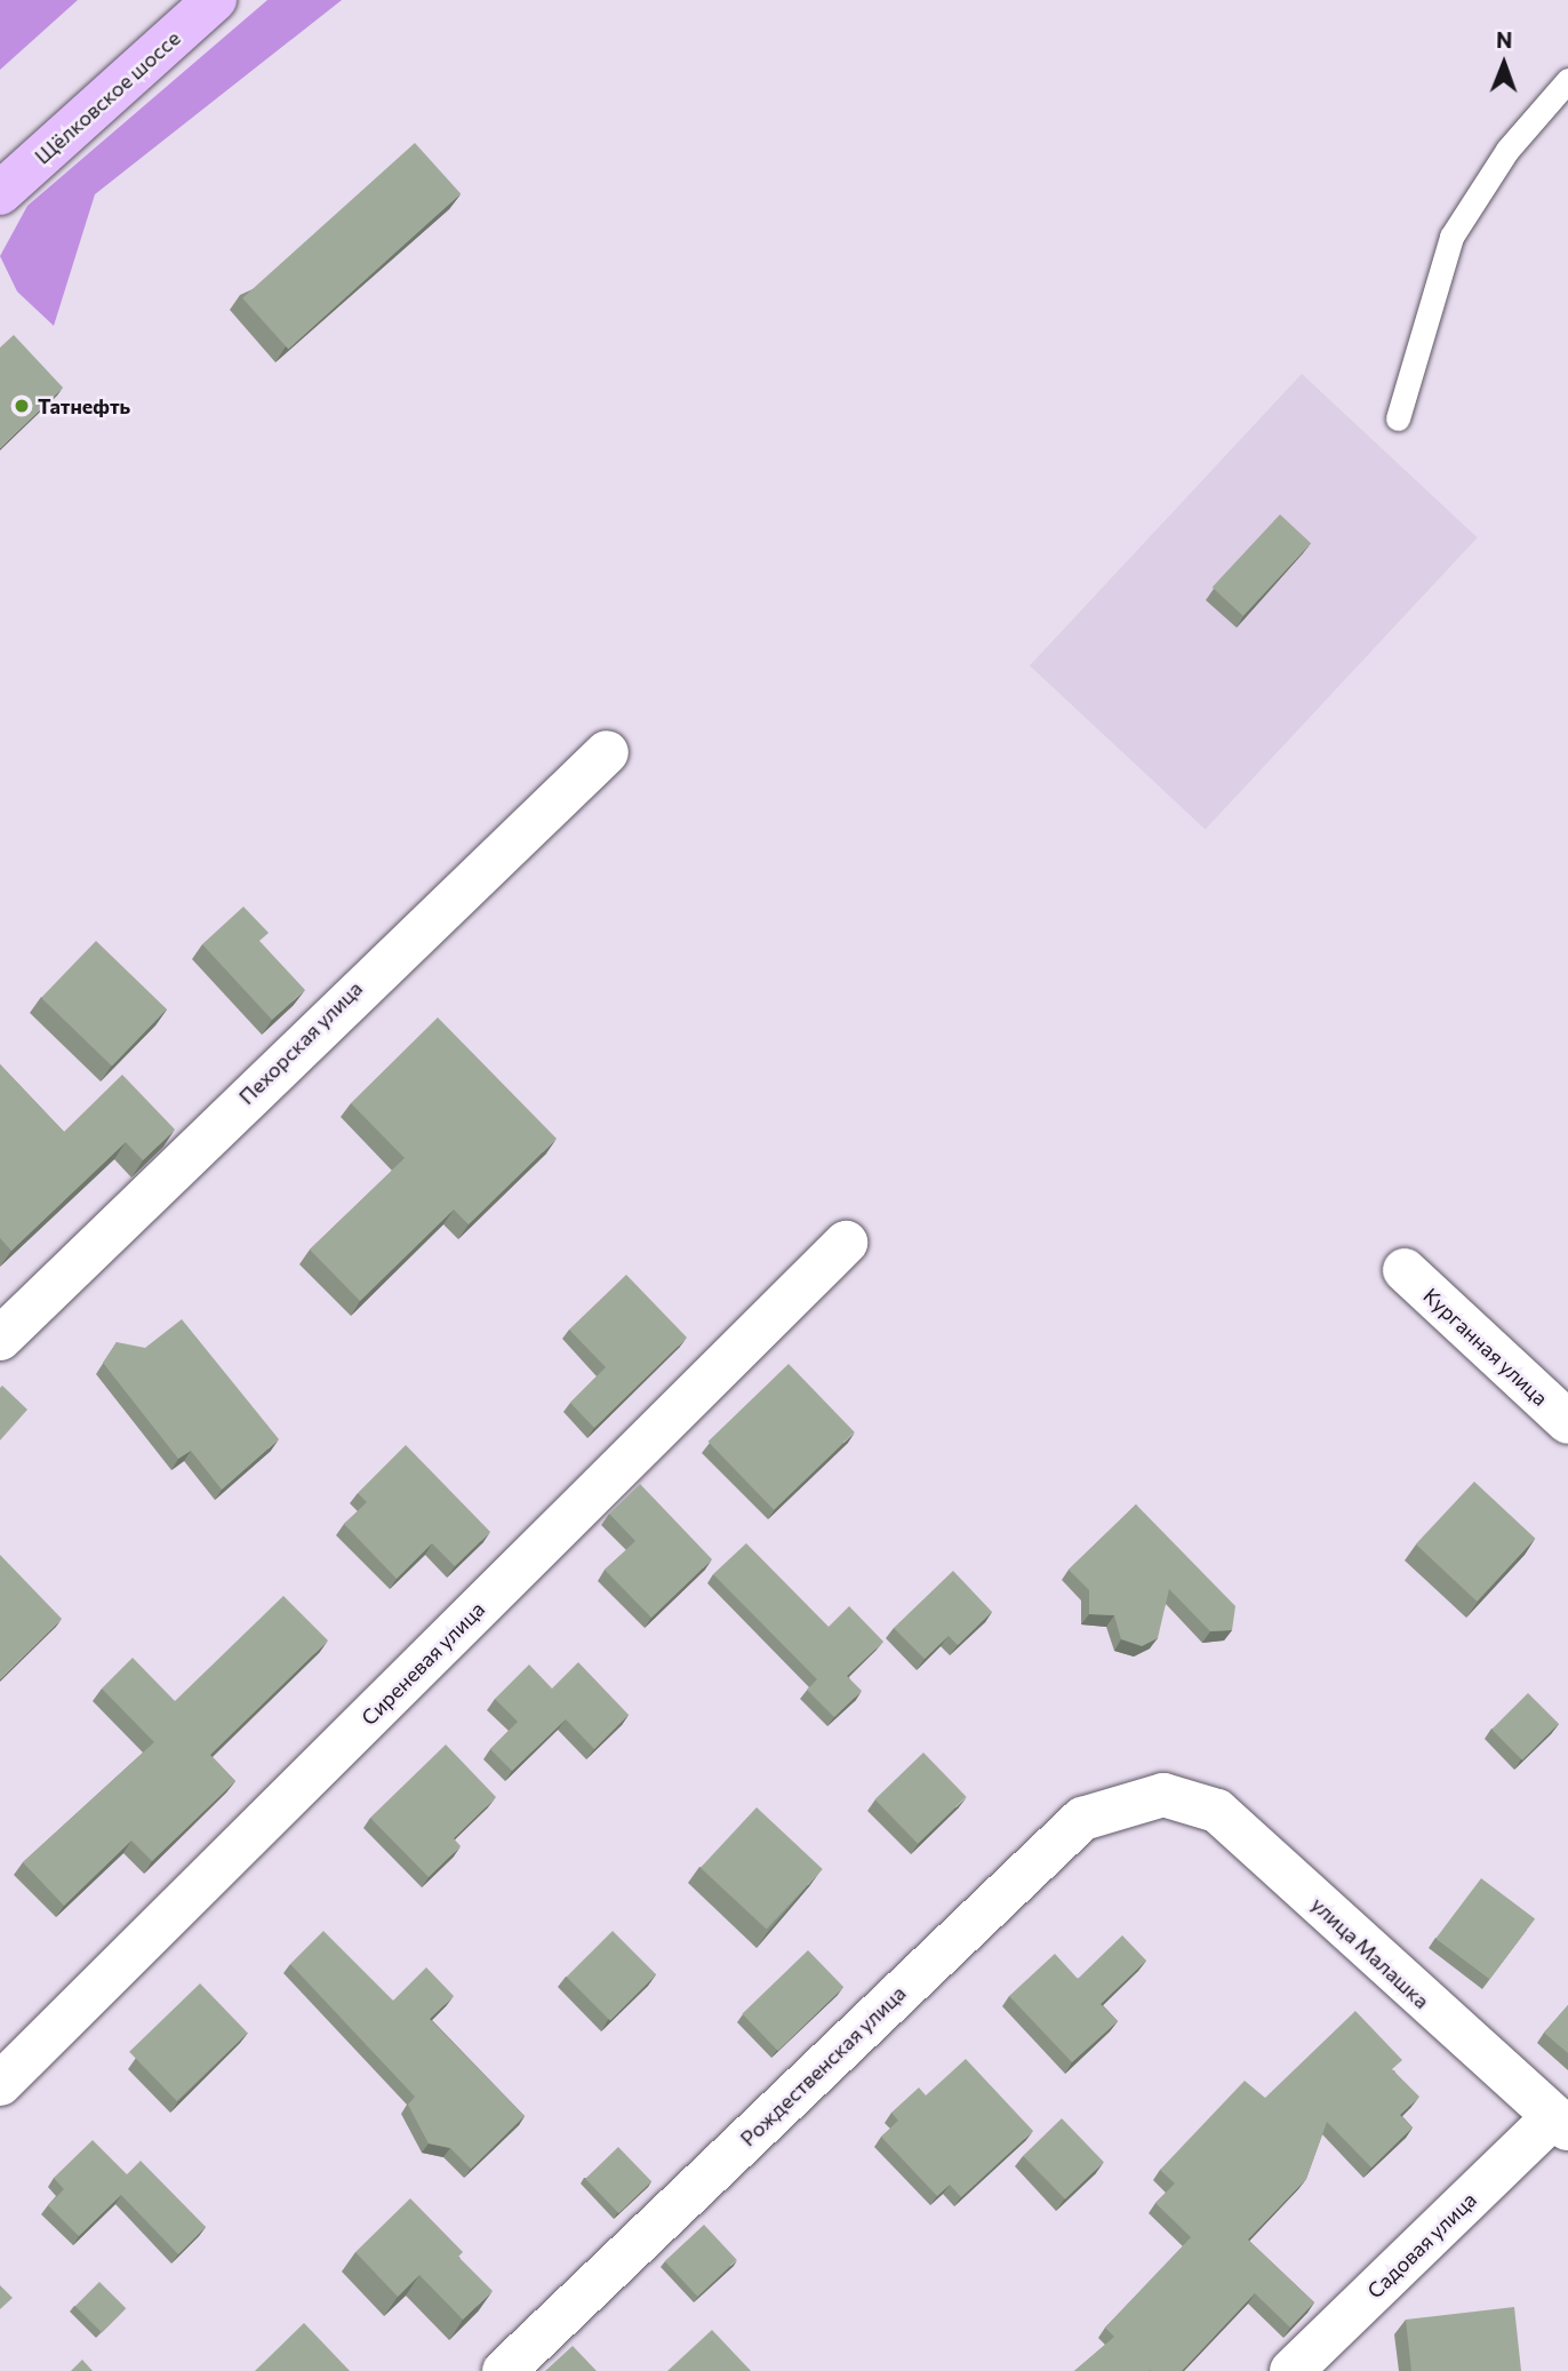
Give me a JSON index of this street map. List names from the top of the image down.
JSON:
{
  "streets": {
    "main road": ["Щёлковское шоссе"],
    "street": [
      "Пехорская улица",
      "Курганная улица",
      "Сиреневая улица",
      "улица Малашка",
      "Рождественская улица",
      "Садовая улица"
    ]
  },
  "crossings": [
    ["улица Малашка", "Рождественская улица"],
    ["улица Малашка", "Садовая улица"]
  ],
  "places": ["Татнефть"],
  "north": "top"
}
